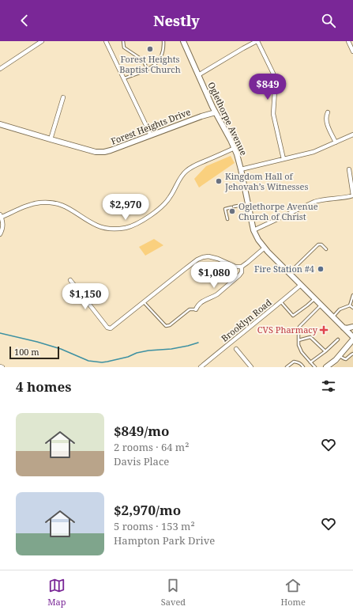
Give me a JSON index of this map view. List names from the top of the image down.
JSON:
{
  "streets": {
    "main road": ["Oglethorpe Avenue", "Forest Heights Drive"],
    "street": ["Brooklyn Road"]
  },
  "crossings": [
    ["Oglethorpe Avenue", "Forest Heights Drive"],
    ["Oglethorpe Avenue", "Brooklyn Road"]
  ],
  "places": {
    "other": [
      "Forest Heights Baptist Church",
      "Kingdom Hall of Jehovah’s Witnesses",
      "Oglethorpe Avenue Church of Christ",
      "Fire Station #4"
    ],
    "health": ["CVS Pharmacy"]
  },
  "scale_bar": "100 m",
  "page": {
    "header": "Nestly",
    "price": [
      "$849",
      "$2,970",
      "$1,080",
      "$1,150"
    ],
    "scale": "100 m",
    "heading": "4 homes",
    "list": [
      {
        "name": "$849/mo",
        "note": "2 rooms · 64 m² · Davis Place"
      },
      {
        "name": "$2,970/mo",
        "note": "5 rooms · 153 m² · Hampton Park Drive"
      }
    ],
    "tabs": ["Map", "Saved", "Home"]
  }
}
